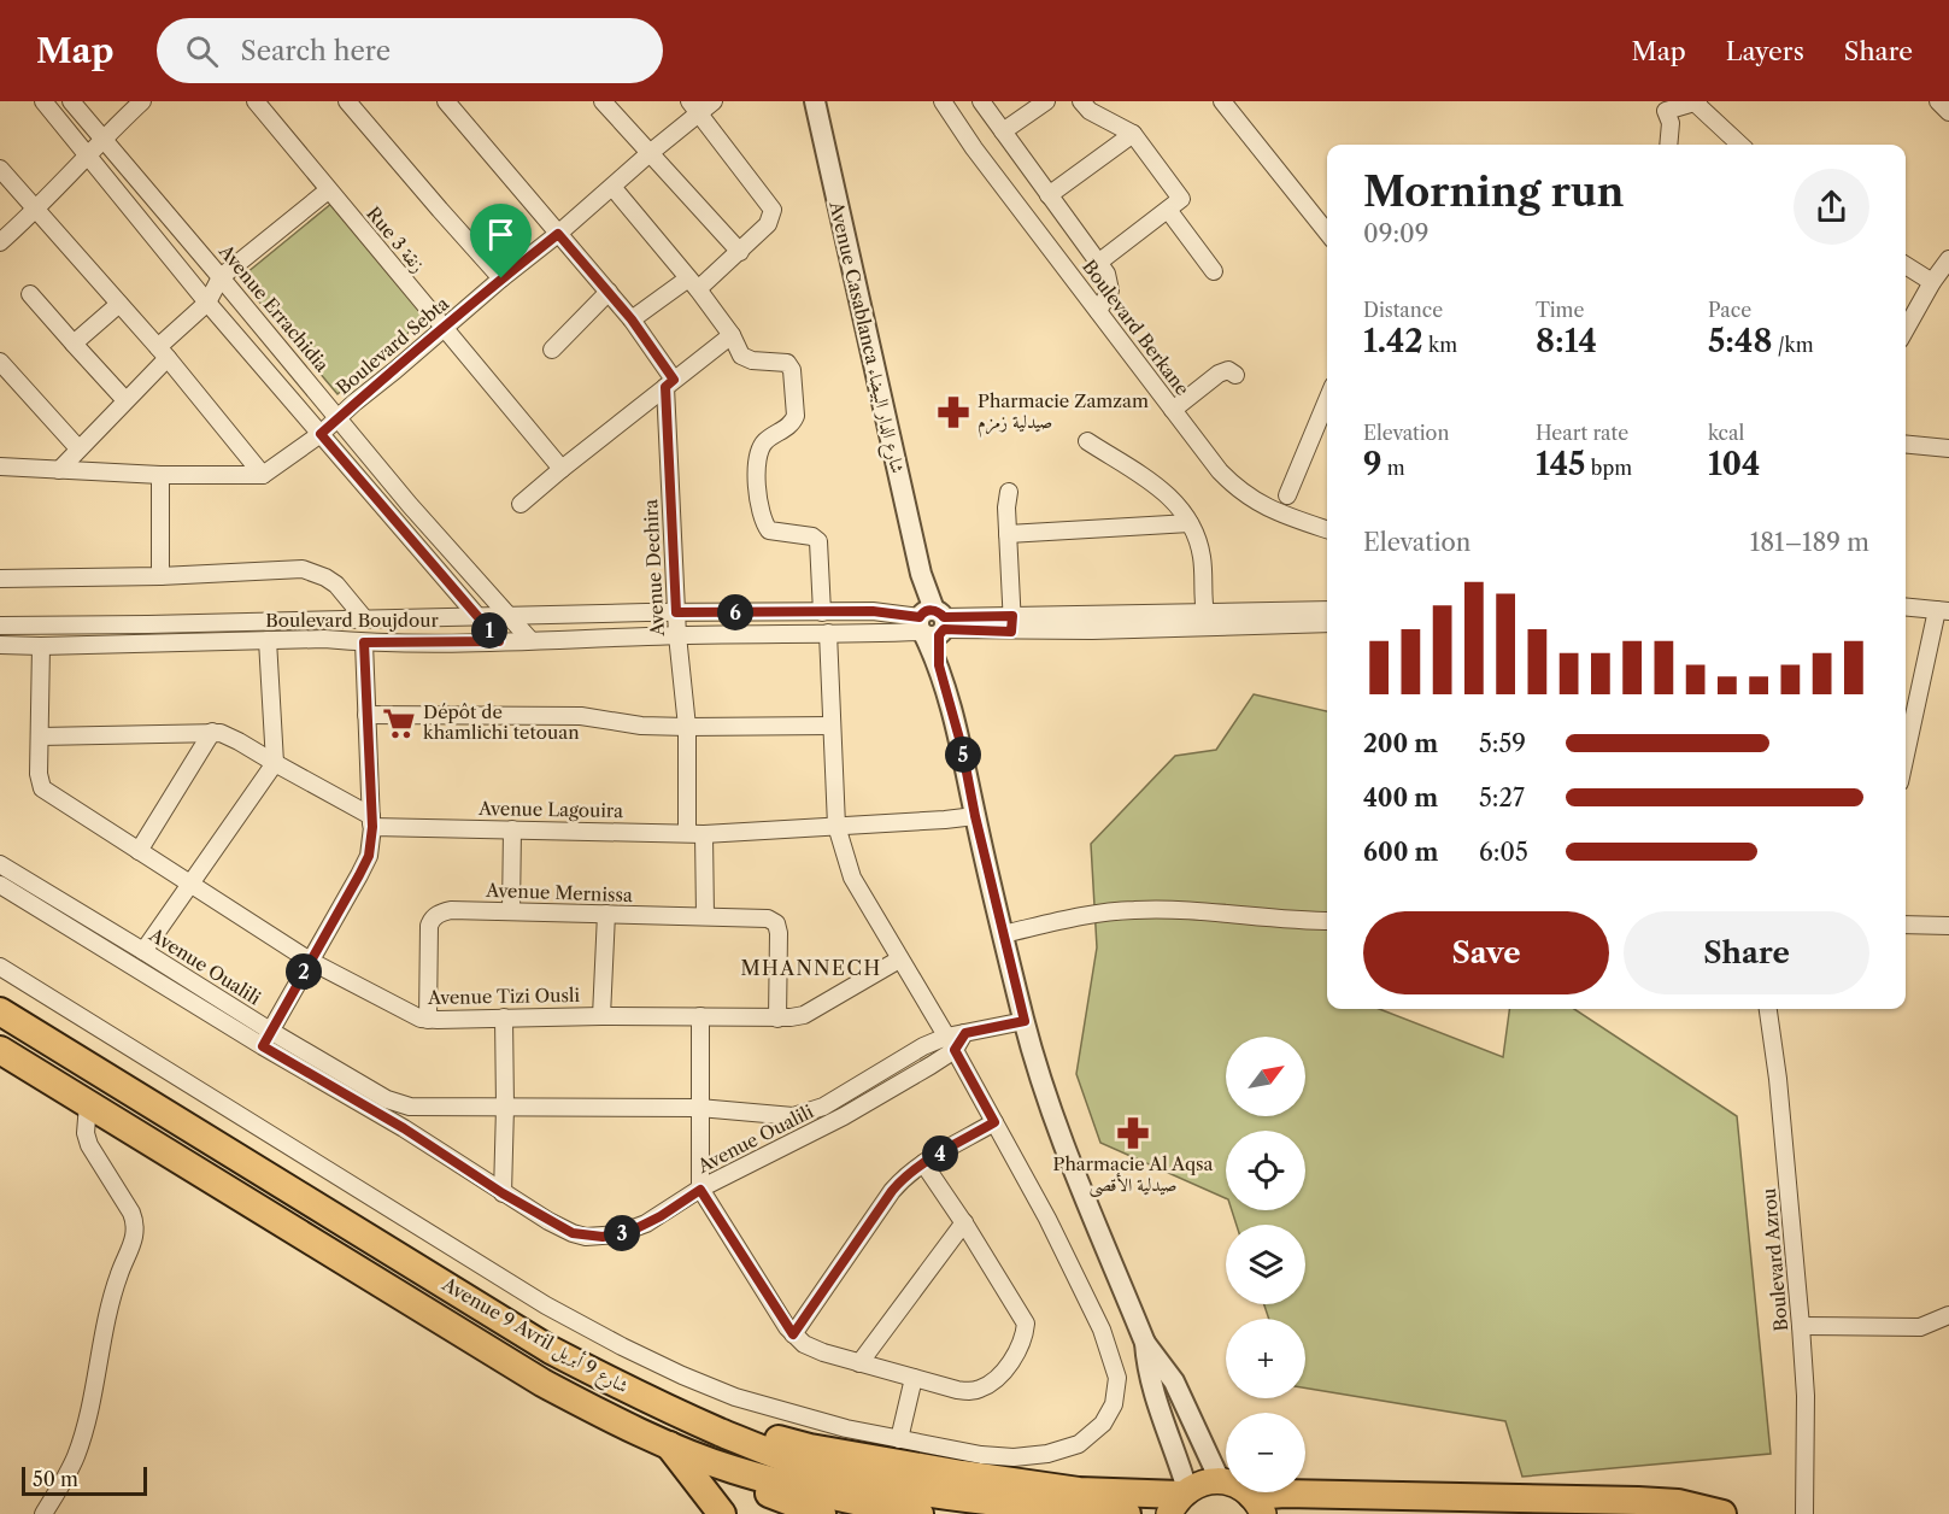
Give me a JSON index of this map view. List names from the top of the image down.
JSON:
{
  "streets": {
    "highway": ["Avenue 9 Avril شارع 9 أبريل"],
    "street": [
      "Rue 3 زنقة",
      "Avenue Errachidia",
      "Boulevard Berkane",
      "Avenue Casablanca شارع الدار البيضاء",
      "Boulevard Sebta",
      "Avenue Dechira",
      "Boulevard Boujdour",
      "Avenue Lagouira",
      "Avenue Mernissa",
      "Avenue Oualili",
      "Avenue Tizi Ousli",
      "Boulevard Azrou"
    ]
  },
  "crossings": [
    ["Rue 3 زنقة", "Boulevard Sebta"],
    ["Avenue Errachidia", "Boulevard Sebta"],
    ["Avenue Errachidia", "Boulevard Boujdour"],
    ["Avenue Casablanca شارع الدار البيضاء", "Boulevard Boujdour"],
    ["Avenue Casablanca شارع الدار البيضاء", "Avenue Lagouira"],
    ["Avenue Casablanca شارع الدار البيضاء", "Avenue Oualili"],
    ["Avenue Dechira", "Boulevard Boujdour"],
    ["Avenue Dechira", "Avenue Lagouira"],
    ["Boulevard Boujdour", "Avenue Tizi Ousli"],
    ["Avenue Mernissa", "Avenue Tizi Ousli"]
  ],
  "districts": ["MHANNECH"],
  "places": {
    "pharmacy": ["Pharmacie Zamzam صيدلية زمزم", "Pharmacie Al Aqsa صيدلية الأقصى"],
    "supermarket": ["Dépôt de khamlichi tetouan"]
  },
  "scale_bar": "50 m",
  "north": "top right",
  "page": {
    "header": "Map",
    "search": "Search here",
    "nav": ["Map", "Layers", "Share"],
    "heading": ["Morning run", "09:09"],
    "stats": [
      ["Distance", "1.42 km"],
      ["Time", "8:14"],
      ["Pace", "5:48 /km"],
      ["Elevation", "9 m"],
      ["Heart rate", "145 bpm"],
      ["kcal", "104"]
    ],
    "chart": ["Elevation", "181–189 m"],
    "pins": [
      "6",
      "1",
      "5",
      "2",
      "4",
      "3"
    ],
    "list": [
      {
        "name": "200 m",
        "note": "5:59"
      },
      {
        "name": "400 m",
        "note": "5:27"
      },
      {
        "name": "600 m",
        "note": "6:05"
      }
    ],
    "buttons": ["Save", "Share"],
    "map_buttons": ["+", "−"],
    "scale": "50 m"
  }
}
